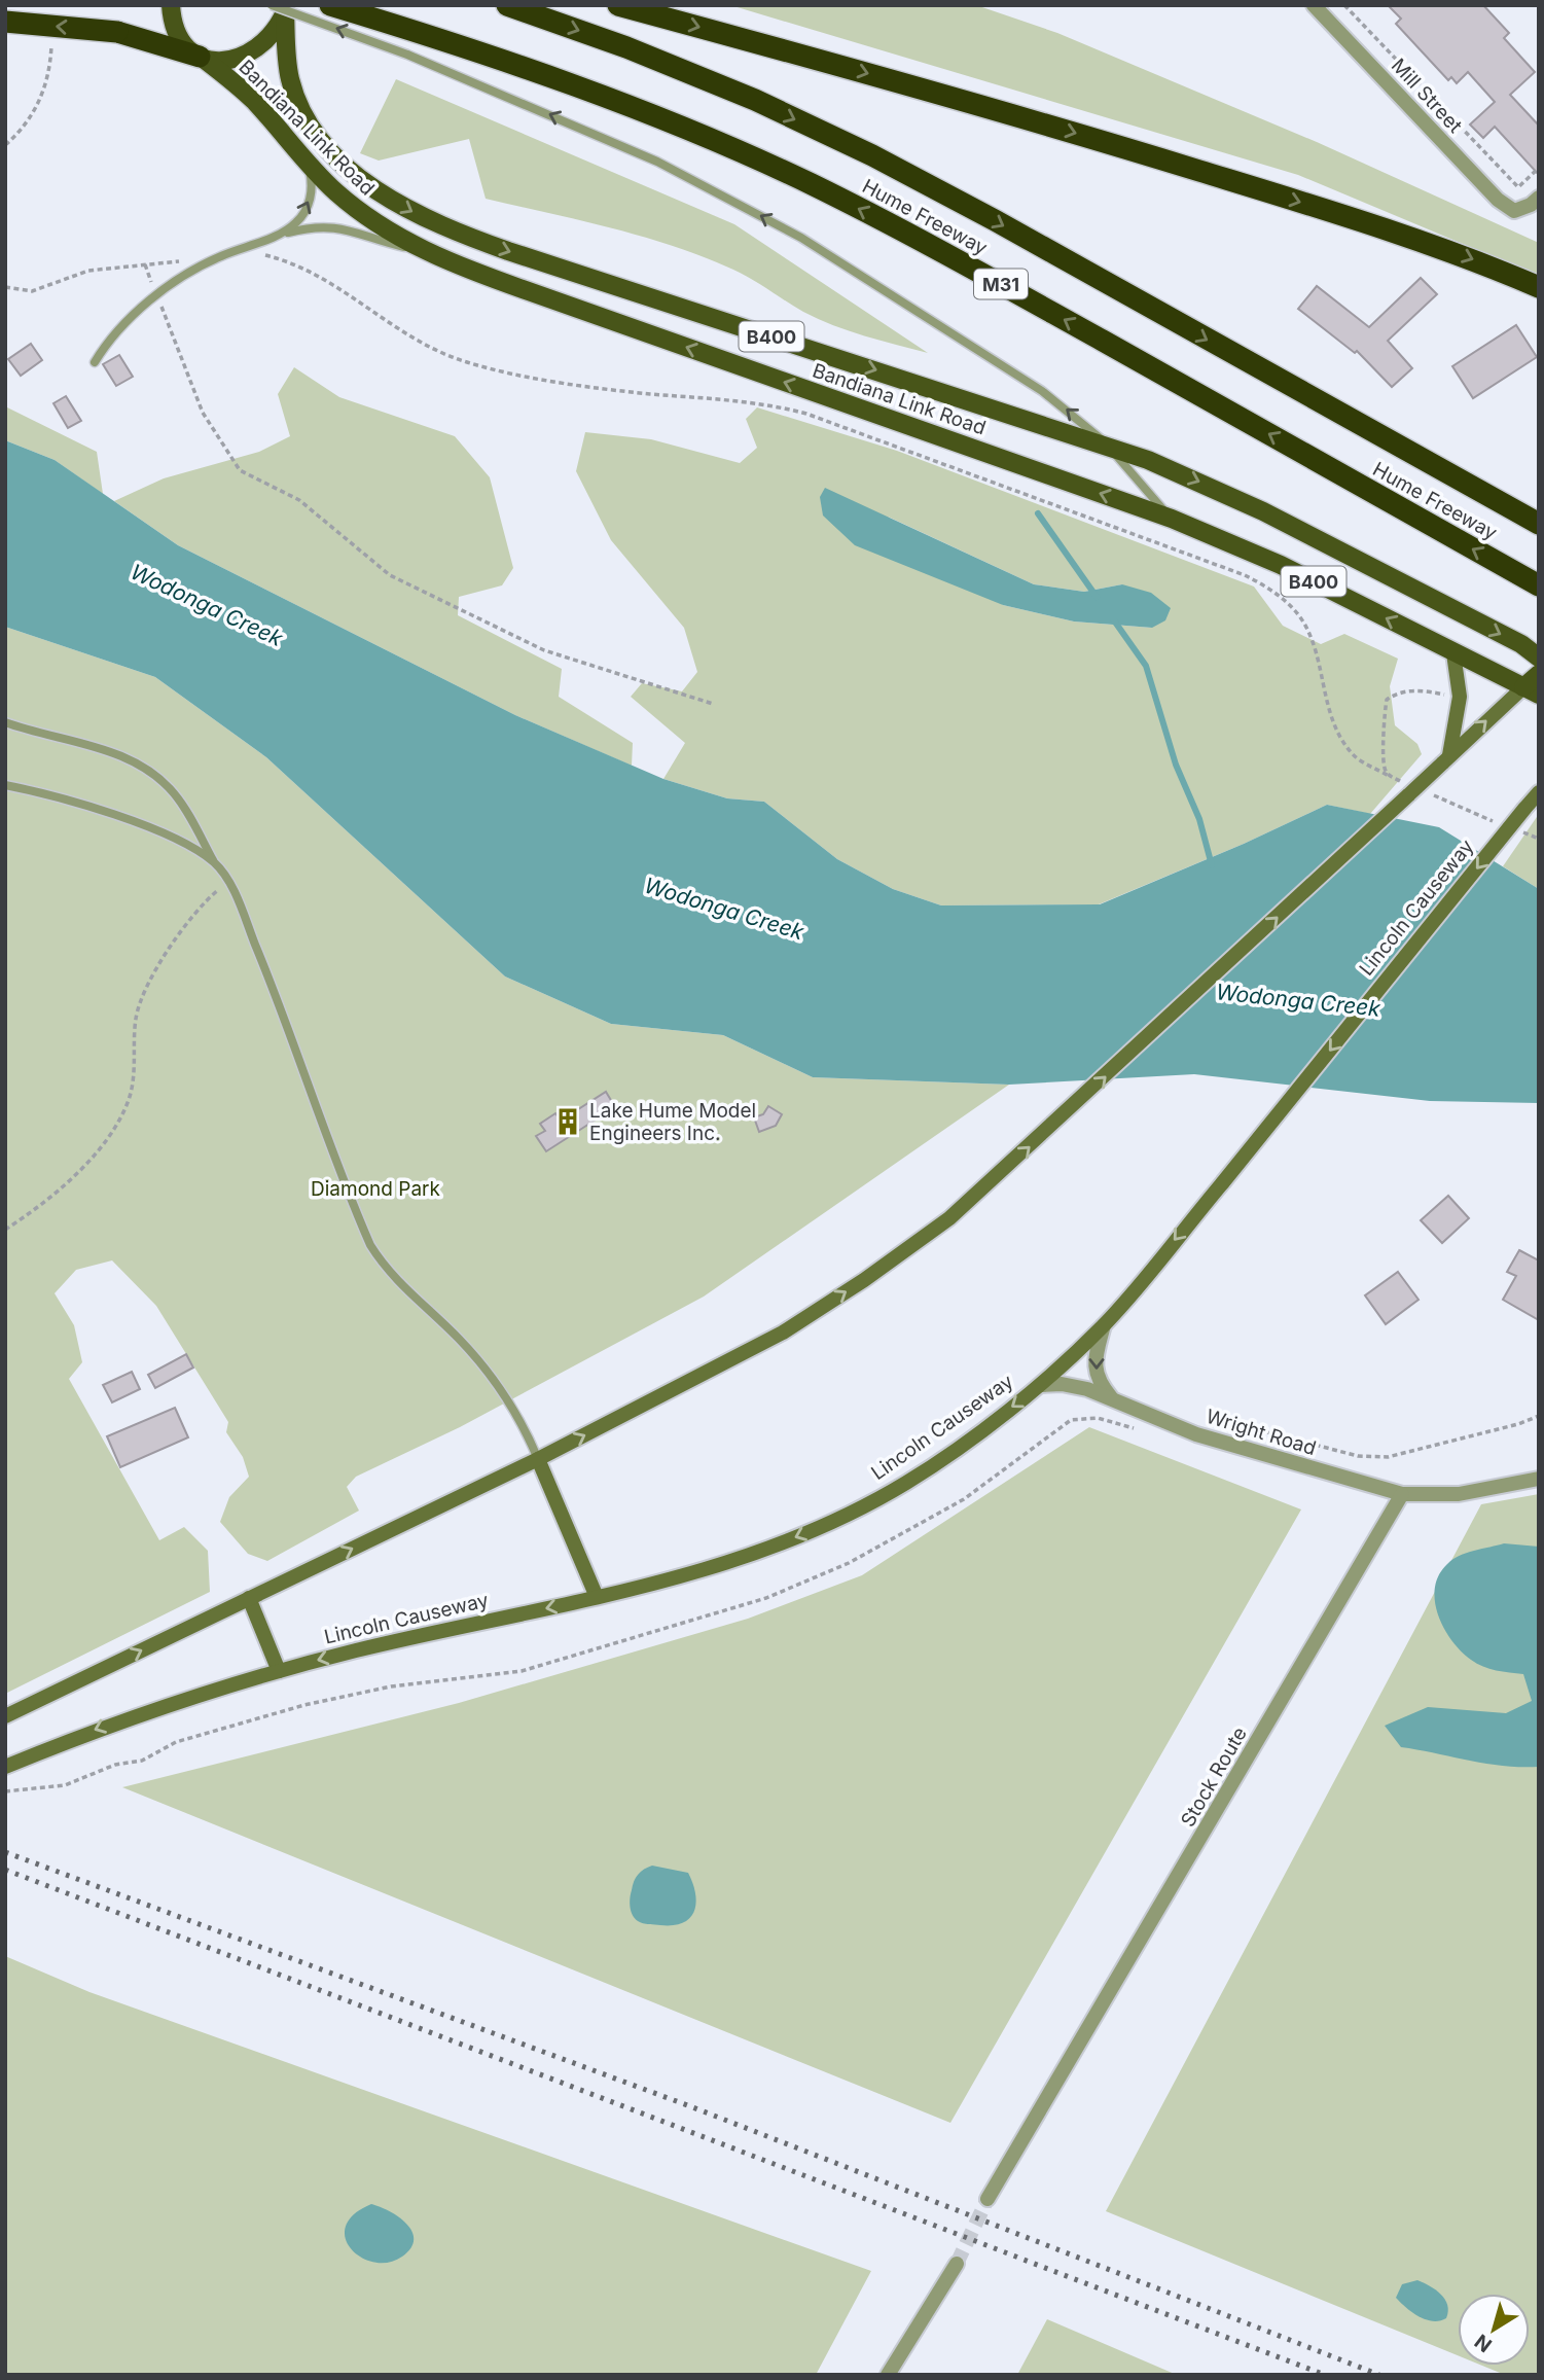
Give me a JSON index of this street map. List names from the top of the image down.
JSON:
{
  "streets": {
    "highway": ["Hume Freeway", "M31"],
    "main road": ["Bandiana Link Road", "B400", "Lincoln Causeway"],
    "street": ["Mill Street", "Wright Road", "Stock Route"]
  },
  "crossings": [
    ["Bandiana Link Road", "B400"],
    ["Lincoln Causeway", "Wright Road"],
    ["Wright Road", "Stock Route"]
  ],
  "water": ["Wodonga Creek"],
  "parks": ["Diamond Park"],
  "places": {
    "building": ["Lake Hume Model Engineers Inc."]
  },
  "north": "bottom left"
}
